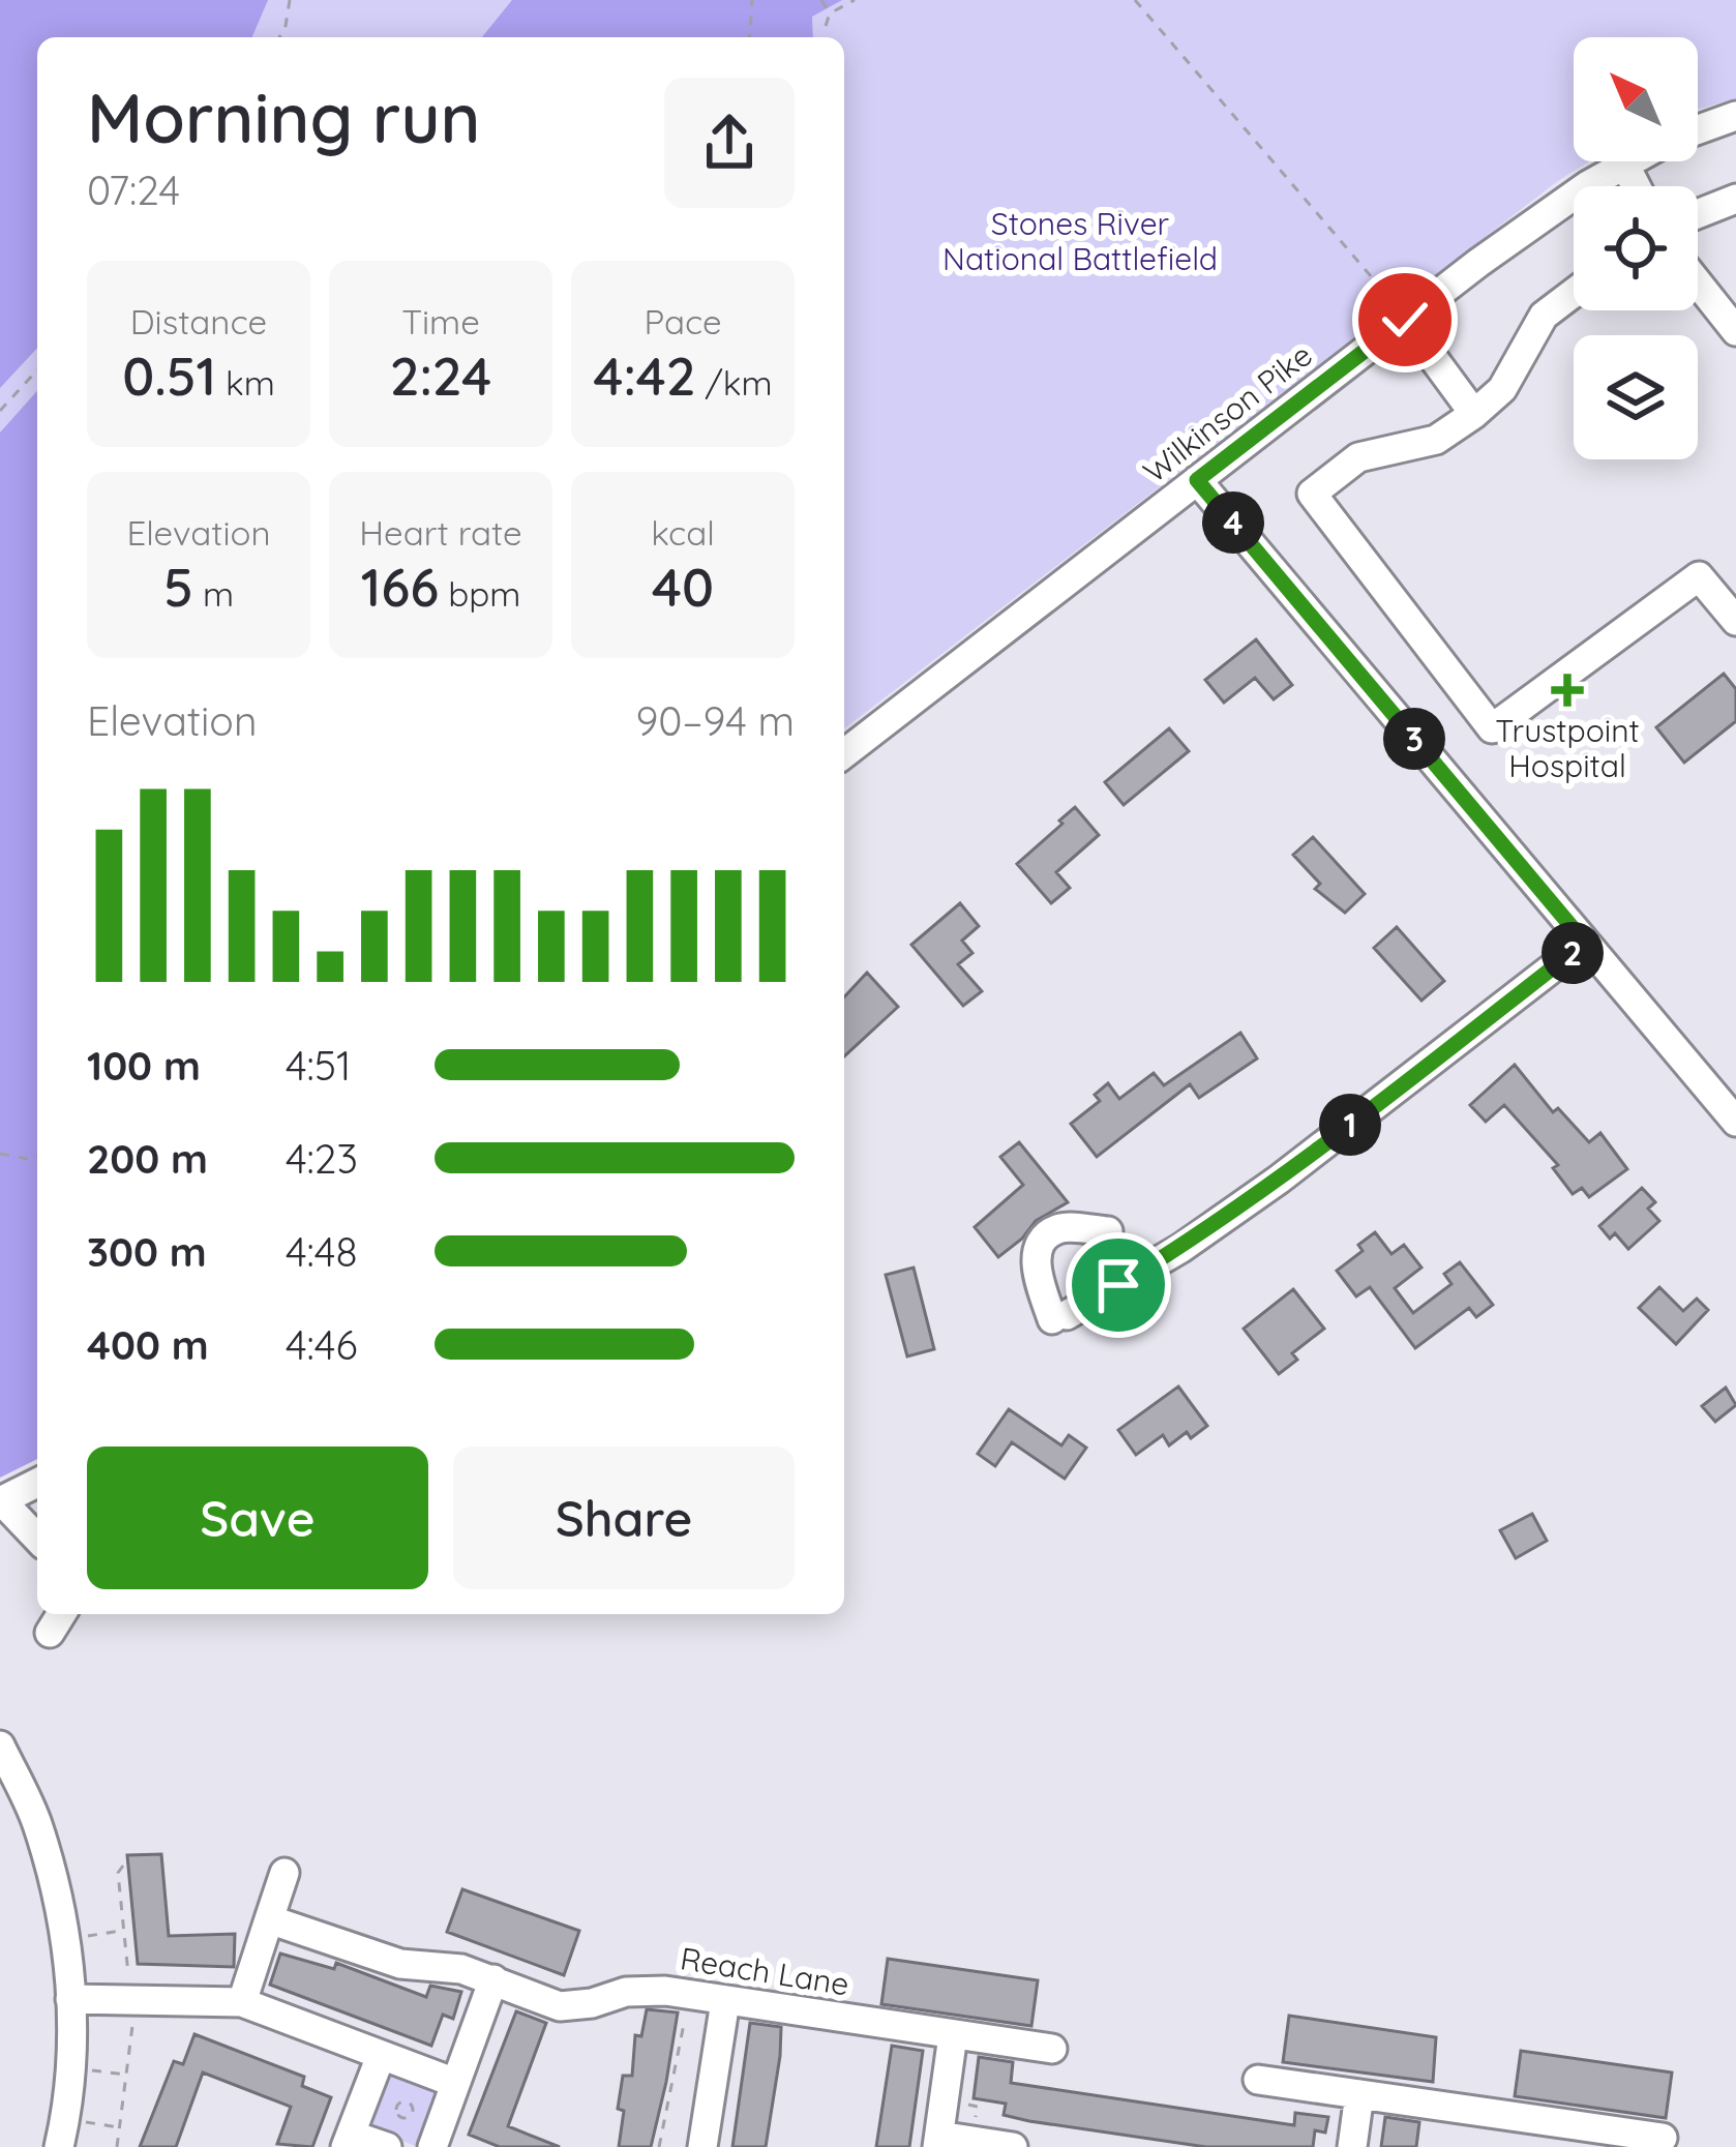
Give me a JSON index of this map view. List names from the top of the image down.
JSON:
{
  "streets": {
    "street": ["Wilkinson Pike", "Reach Lane"]
  },
  "parks": ["Stones River National Battlefield"],
  "places": {
    "health": ["Trustpoint Hospital"]
  },
  "north": "top left",
  "page": {
    "heading": ["Morning run", "07:24"],
    "stats": [
      ["Distance", "0.51 km"],
      ["Time", "2:24"],
      ["Pace", "4:42 /km"],
      ["Elevation", "5 m"],
      ["Heart rate", "166 bpm"],
      ["kcal", "40"]
    ],
    "pins": [
      "4",
      "3",
      "2",
      "1"
    ],
    "chart": ["Elevation", "90–94 m"],
    "list": [
      {
        "name": "100 m",
        "note": "4:51"
      },
      {
        "name": "200 m",
        "note": "4:23"
      },
      {
        "name": "300 m",
        "note": "4:48"
      },
      {
        "name": "400 m",
        "note": "4:46"
      }
    ],
    "buttons": ["Save", "Share"]
  }
}
